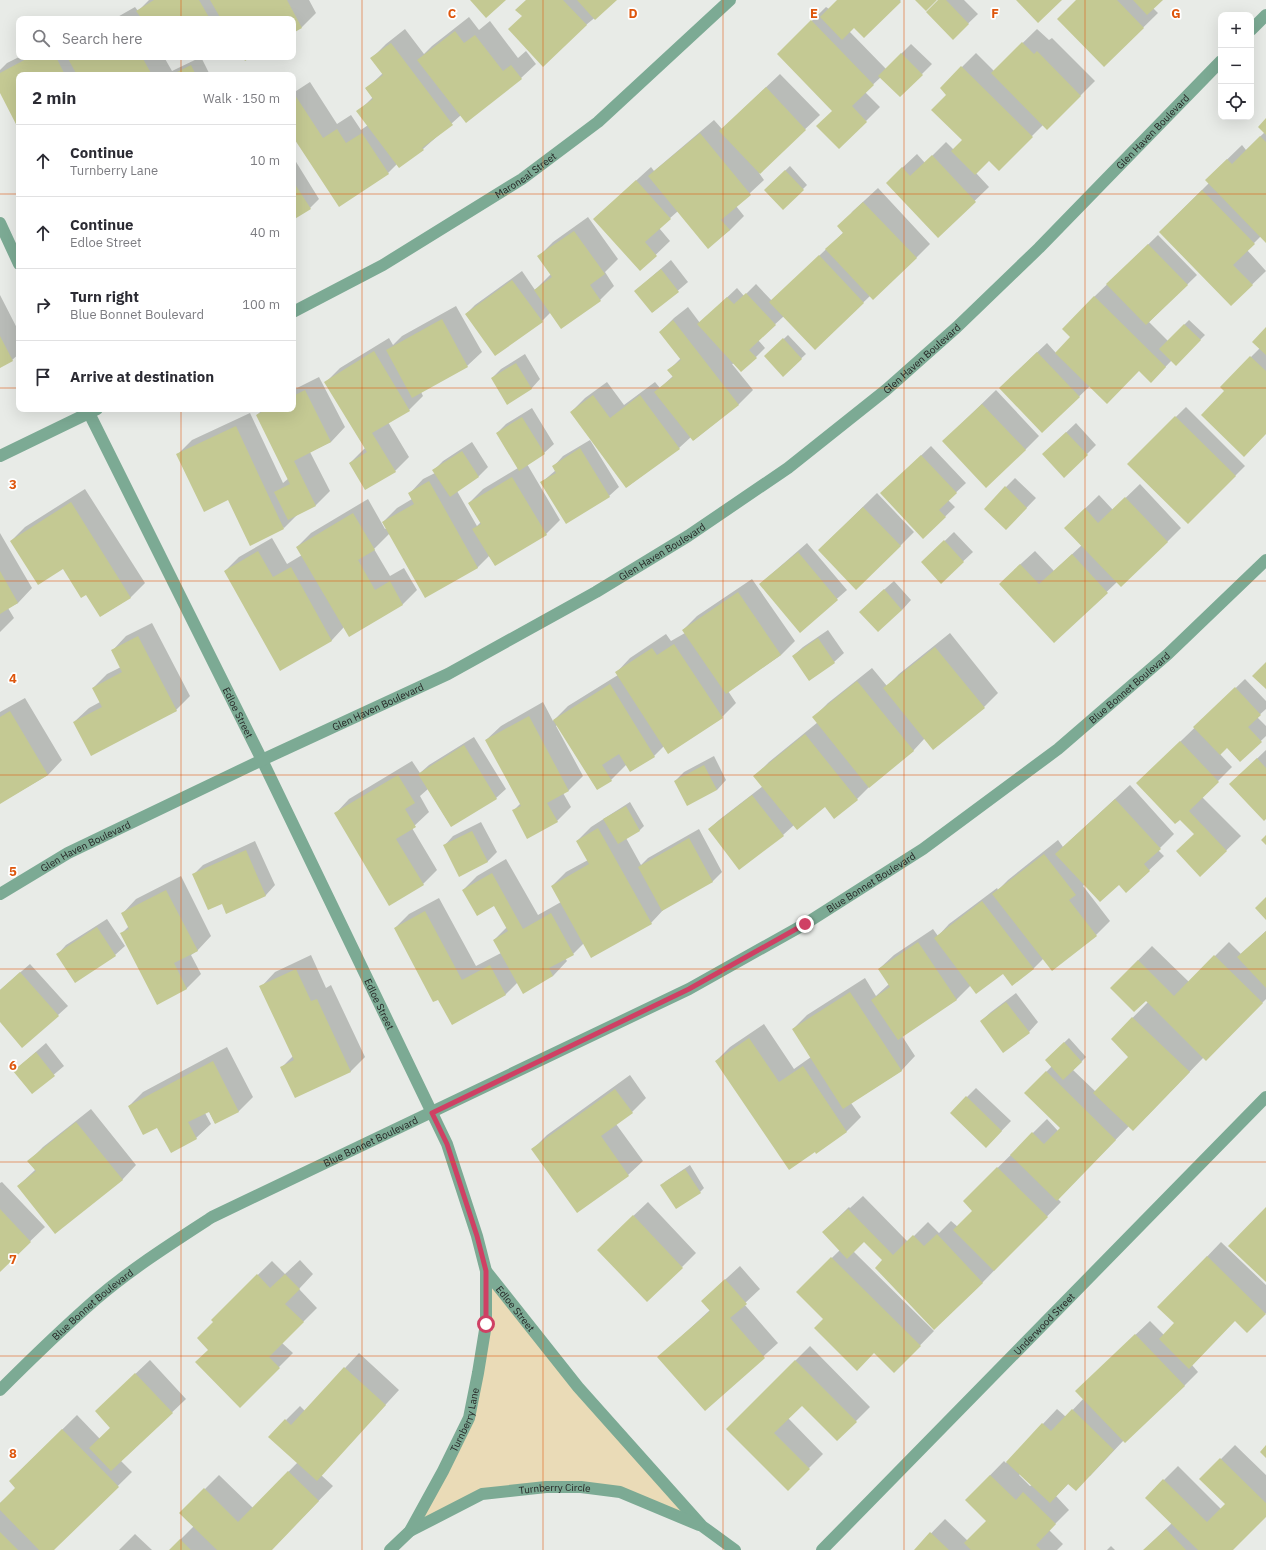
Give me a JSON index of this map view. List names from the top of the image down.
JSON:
{
  "streets": {
    "street": [
      "Glen Haven Boulevard",
      "Maroneal Street",
      "Blue Bonnet Boulevard",
      "Edloe Street",
      "Underwood Street",
      "Turnberry Lane",
      "Turnberry Circle"
    ]
  },
  "crossings": [
    ["Glen Haven Boulevard", "Edloe Street"],
    ["Blue Bonnet Boulevard", "Edloe Street"],
    ["Edloe Street", "Turnberry Lane"],
    ["Edloe Street", "Turnberry Circle"],
    ["Turnberry Lane", "Turnberry Circle"]
  ],
  "page": {
    "map_buttons": ["+", "−"],
    "search": "Search here",
    "heading": ["2 min", "Walk · 150 m"],
    "list": [
      ["Continue", "Turnberry Lane", "10 m"],
      ["Continue", "Edloe Street", "40 m"],
      ["Turn right", "Blue Bonnet Boulevard", "100 m"],
      "Arrive at destination"
    ]
  },
  "grid": {
    "columns": [
      "C",
      "D",
      "E",
      "F",
      "G"
    ],
    "rows": [
      "3",
      "4",
      "5",
      "6",
      "7",
      "8"
    ]
  }
}
